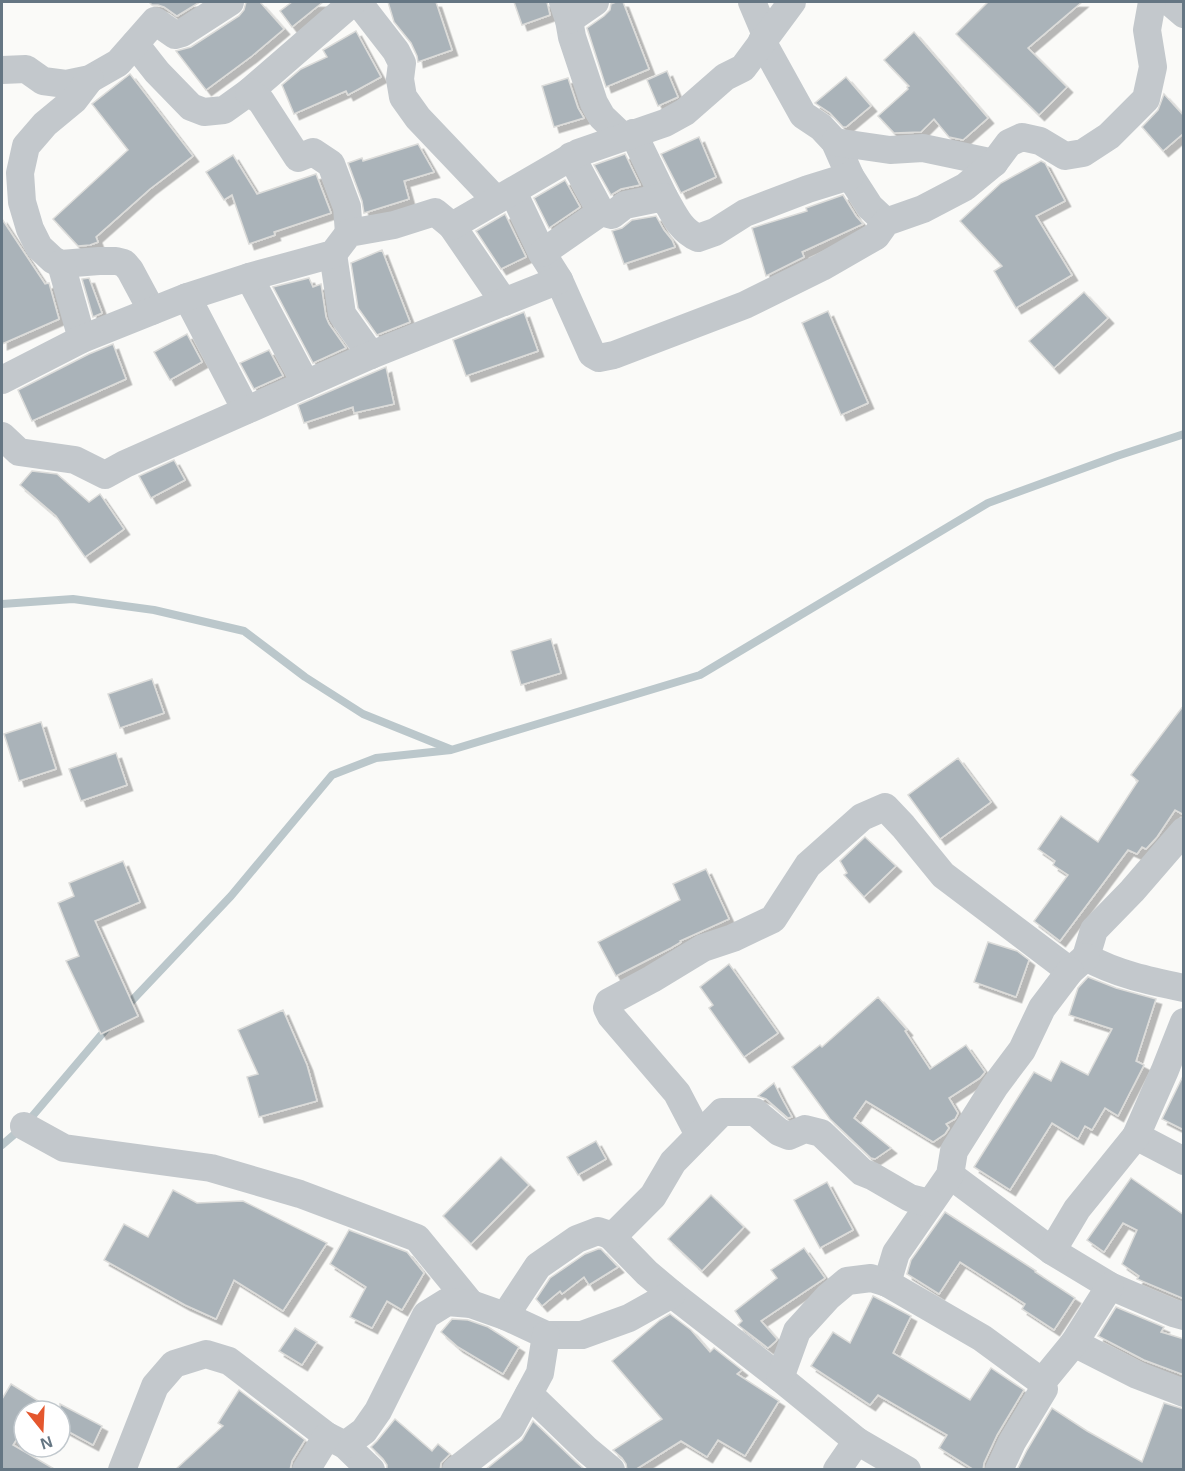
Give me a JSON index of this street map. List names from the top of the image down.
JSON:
{
  "north": "bottom"
}
